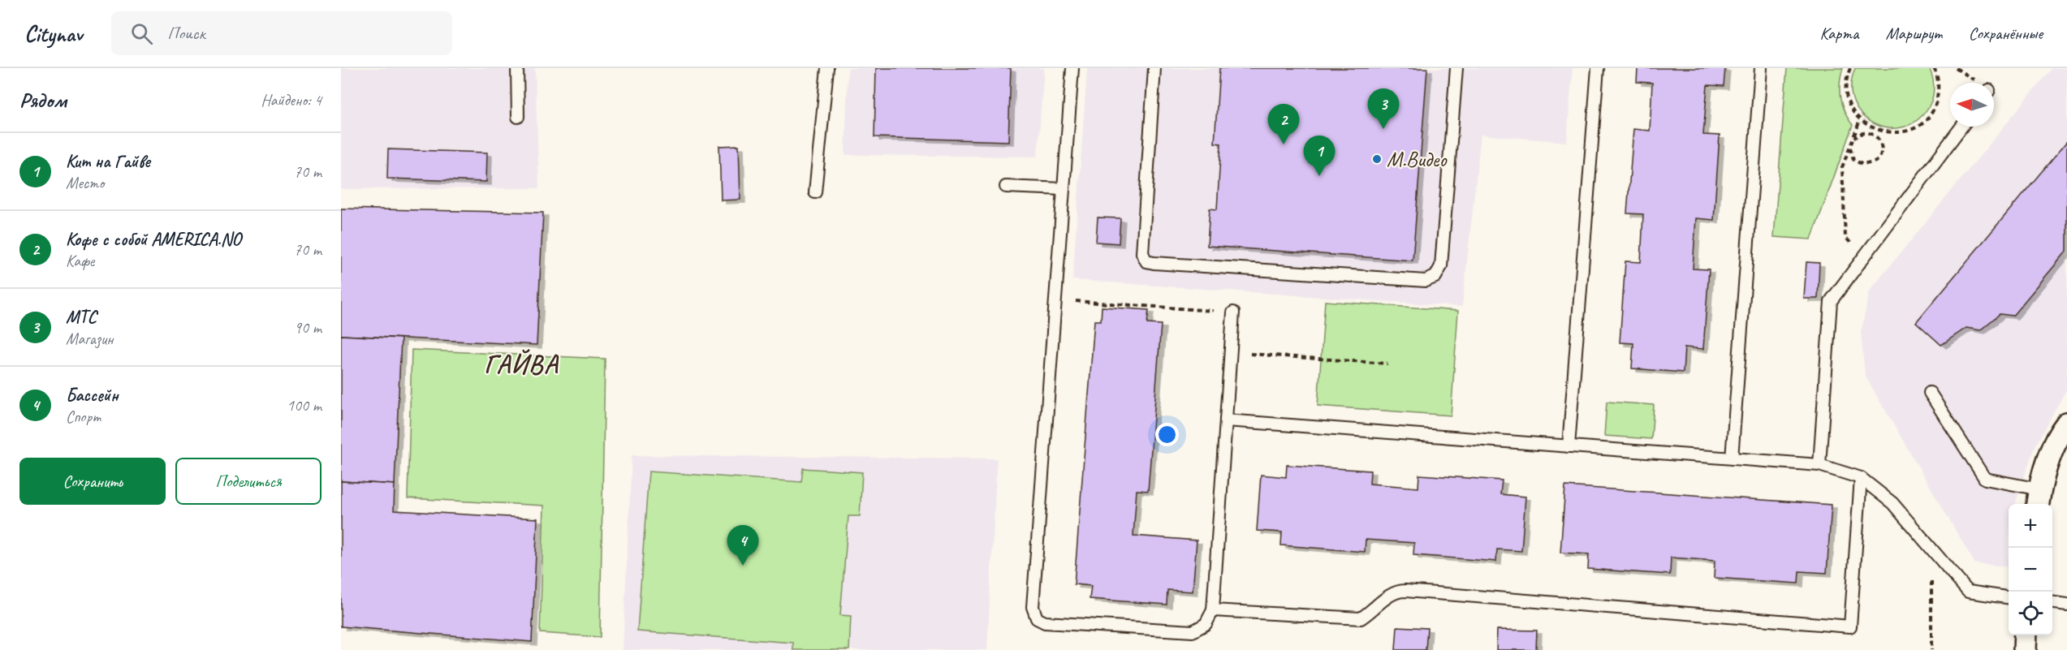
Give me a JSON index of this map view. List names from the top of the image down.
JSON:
{
  "districts": ["ГАЙВА"],
  "places": ["М.Видео"],
  "north": "left",
  "page": {
    "header": "Citynav",
    "search": "Поиск",
    "nav": ["Карта", "Маршрут", "Сохранённые"],
    "heading": ["Рядом", "Найдено: 4"],
    "pins": [
      "3",
      "2",
      "1",
      "4"
    ],
    "list": [
      {
        "mark": "1",
        "name": "Кит на Гайве",
        "note": "Место",
        "value": "70 m"
      },
      {
        "mark": "2",
        "name": "Кофе с собой AMERICA.NO",
        "note": "Кафе",
        "value": "70 m"
      },
      {
        "mark": "3",
        "name": "МТС",
        "note": "Магазин",
        "value": "90 m"
      },
      {
        "mark": "4",
        "name": "Бассейн",
        "note": "Спорт",
        "value": "100 m"
      }
    ],
    "buttons": ["Сохранить", "Поделиться"],
    "map_buttons": ["+", "−"]
  }
}
